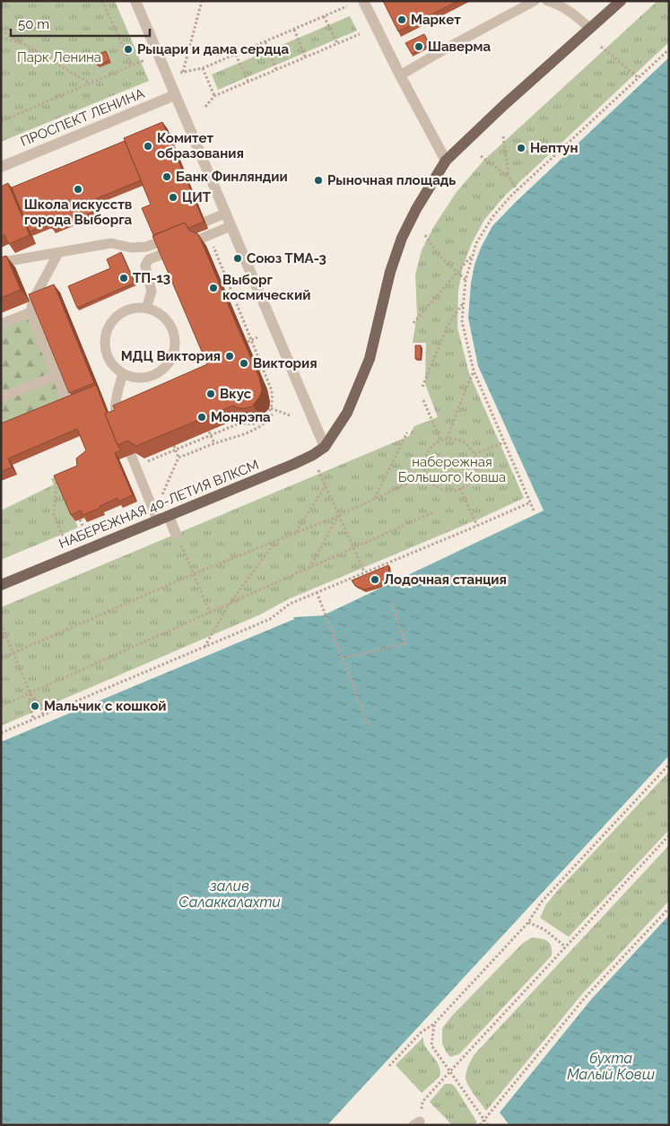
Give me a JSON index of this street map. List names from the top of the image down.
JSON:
{
  "streets": {
    "main road": ["НАБЕРЕЖНАЯ 40-ЛЕТИЯ ВЛКСМ"],
    "street": ["ПРОСПЕКТ ЛЕНИНА"]
  },
  "water": ["залив Салаккалахти", "бухта Малый Ковш"],
  "parks": ["Парк Ленина", "набережная Большого Ковша"],
  "places": [
    "Маркет",
    "Шаверма",
    "Рыцари и дама сердца",
    "Комитет образования",
    "Нептун",
    "Банк Финляндии",
    "Рыночная площадь",
    "Школа искусств города Выборга",
    "ЦИТ",
    "Союз ТМА-3",
    "ТП-13",
    "Выборг космический",
    "МДЦ Виктория",
    "Виктория",
    "Вкус",
    "Монрэпа",
    "Лодочная станция",
    "Мальчик с кошкой"
  ],
  "scale_bar": "50 m"
}
